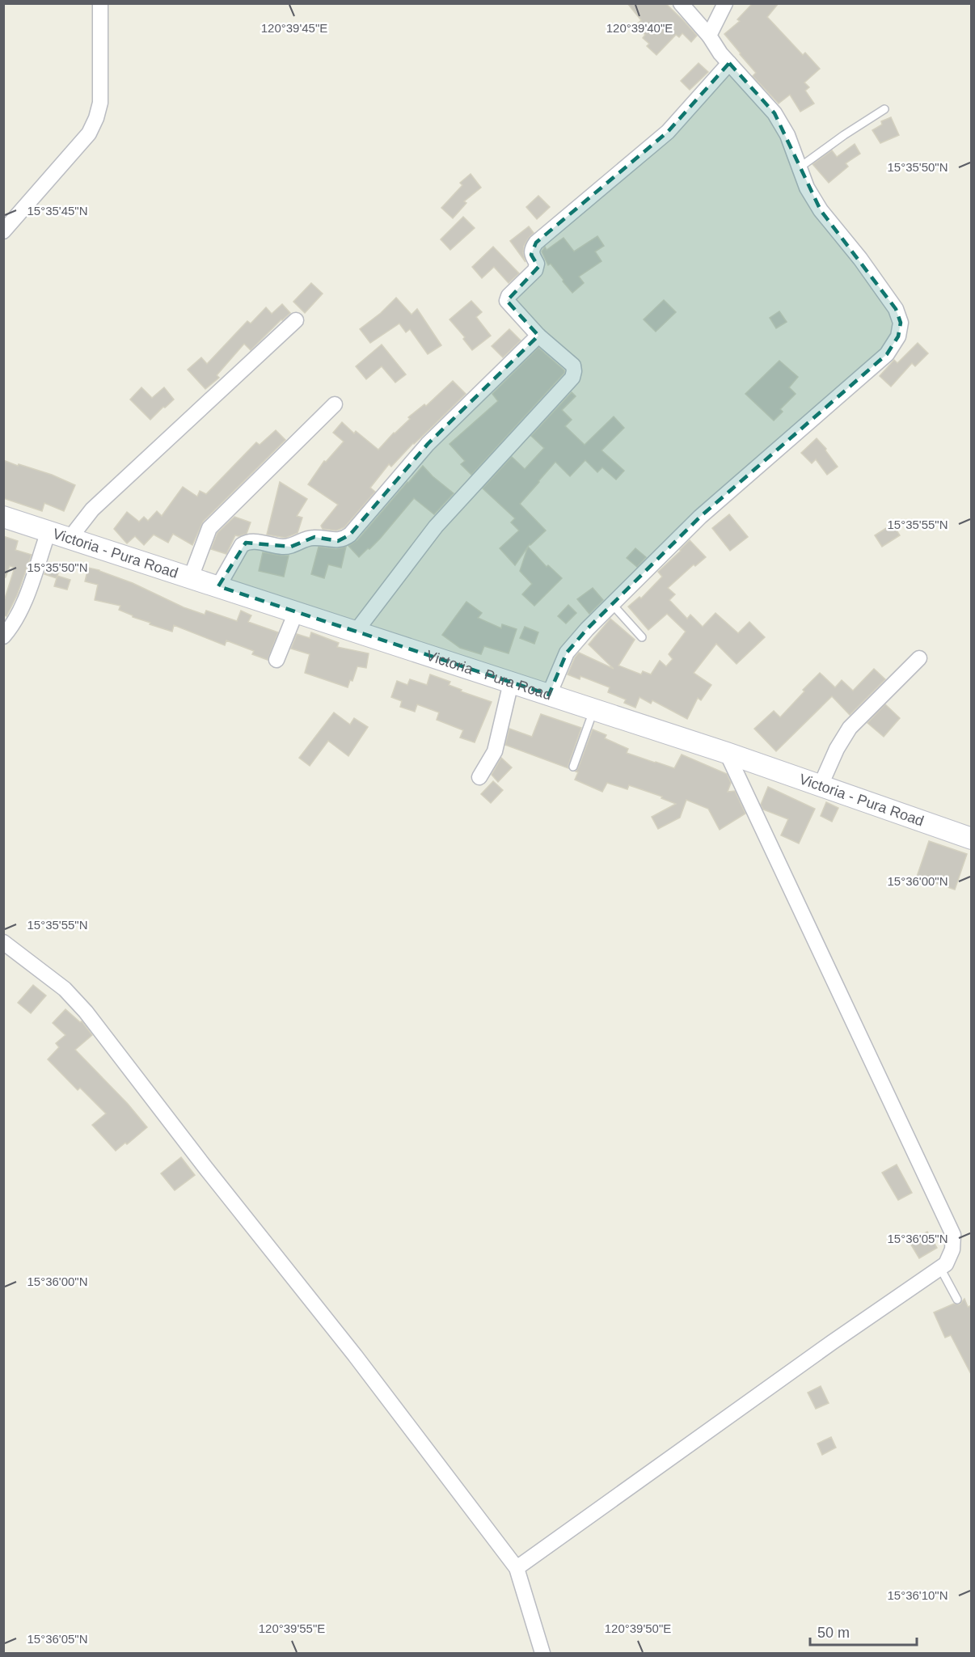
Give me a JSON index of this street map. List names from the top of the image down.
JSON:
{
  "streets": {
    "main road": ["Victoria - Pura Road"]
  },
  "scale_bar": "50 m",
  "coordinates": [
    "120°39'45\"E",
    "120°39'40\"E",
    "15°35'50\"N",
    "15°35'45\"N",
    "15°35'55\"N",
    "15°36'00\"N",
    "15°36'05\"N",
    "15°36'10\"N",
    "120°39'55\"E",
    "120°39'50\"E"
  ]
}
